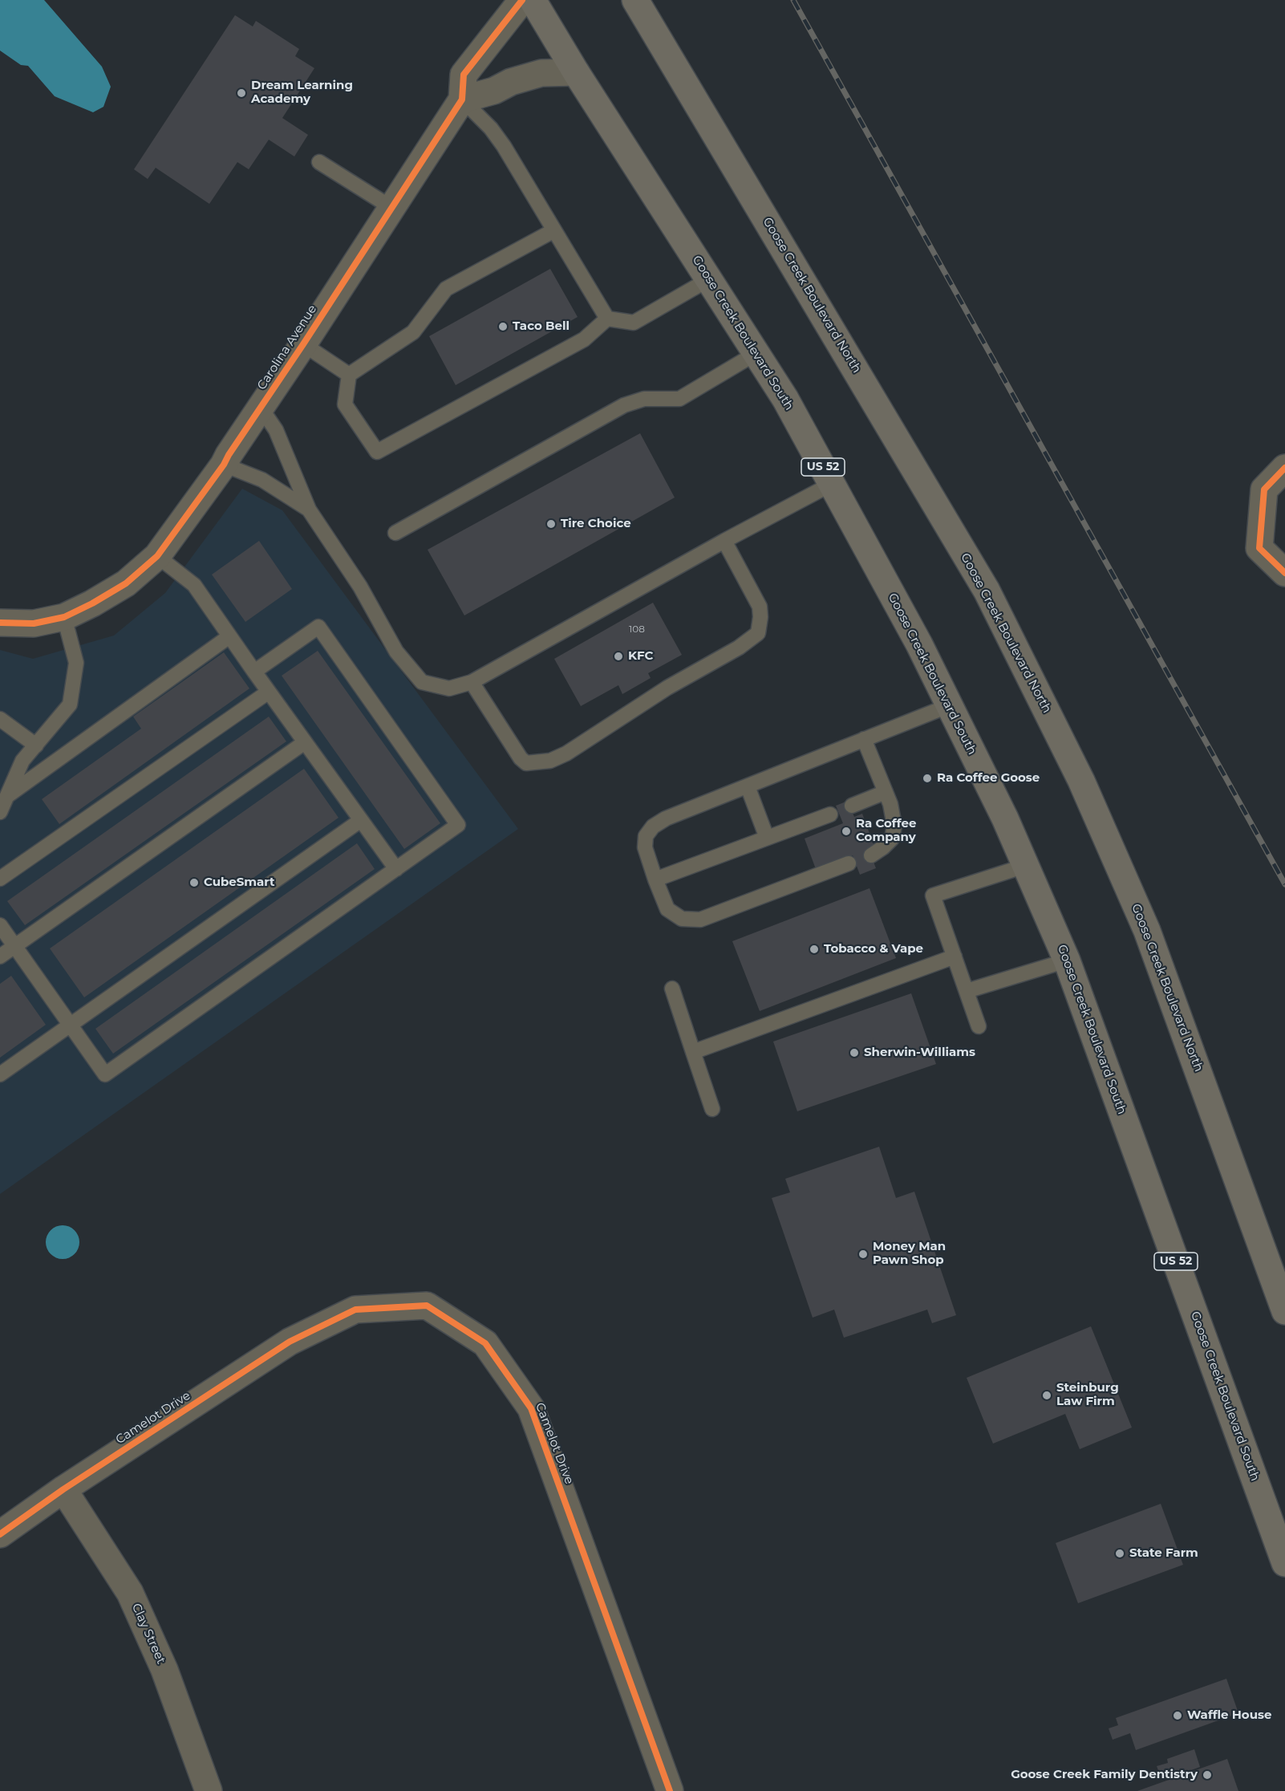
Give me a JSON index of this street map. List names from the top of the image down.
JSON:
{
  "streets": {
    "highway": ["Goose Creek Boulevard North", "Goose Creek Boulevard South", "US 52"],
    "street": ["Carolina Avenue", "Camelot Drive", "Clay Street"]
  },
  "crossings": [
    ["Camelot Drive", "Clay Street"]
  ],
  "places": [
    "Dream Learning Academy",
    "Taco Bell",
    "Tire Choice",
    "KFC",
    "Ra Coffee Goose",
    "Ra Coffee Company",
    "CubeSmart",
    "Tobacco & Vape",
    "Sherwin-Williams",
    "Money Man Pawn Shop",
    "Steinburg Law Firm",
    "State Farm",
    "Waffle House",
    "Goose Creek Family Dentistry"
  ],
  "house_numbers": ["108"]
}
